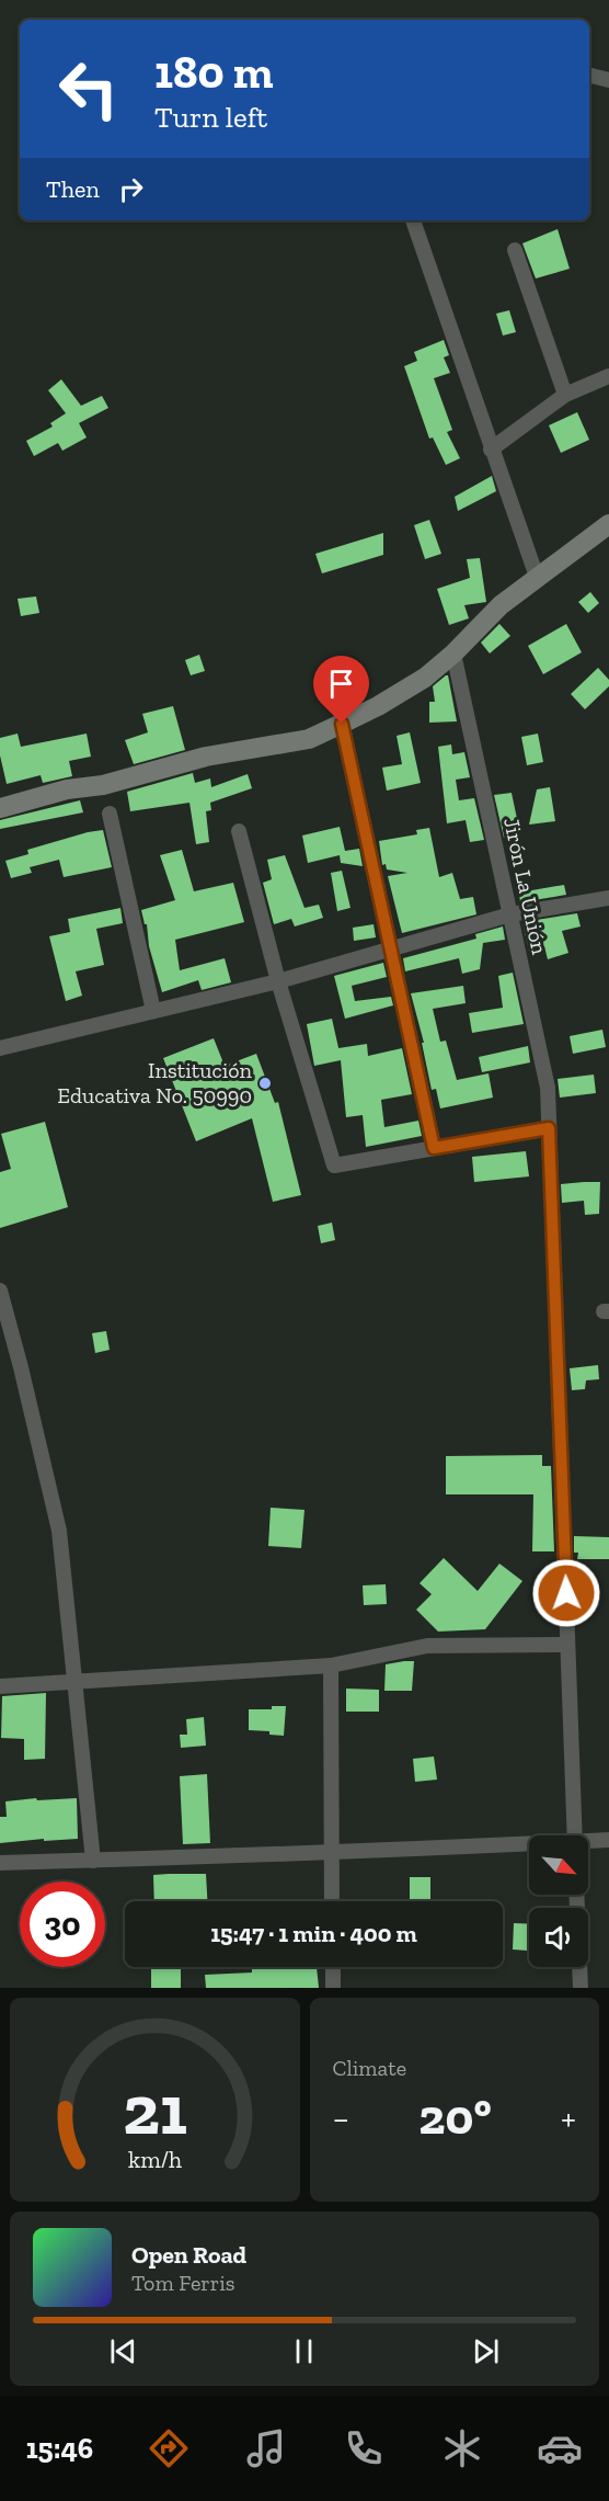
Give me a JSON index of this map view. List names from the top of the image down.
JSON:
{
  "streets": {
    "street": ["Jirón La Unión"]
  },
  "places": ["Institución Educativa No. 50990"],
  "north": "bottom right",
  "page": {
    "turn": ["180 m", "Turn left"],
    "then": "Then",
    "limit": "30",
    "trip": "15:47 · 1 min · 400 m",
    "tile": "Climate",
    "heat": ["−", "20°", "+"],
    "song": ["Open Road", "Tom Ferris"],
    "tabs": "15:46",
    "gauge": ["21", "km/h"]
  }
}
